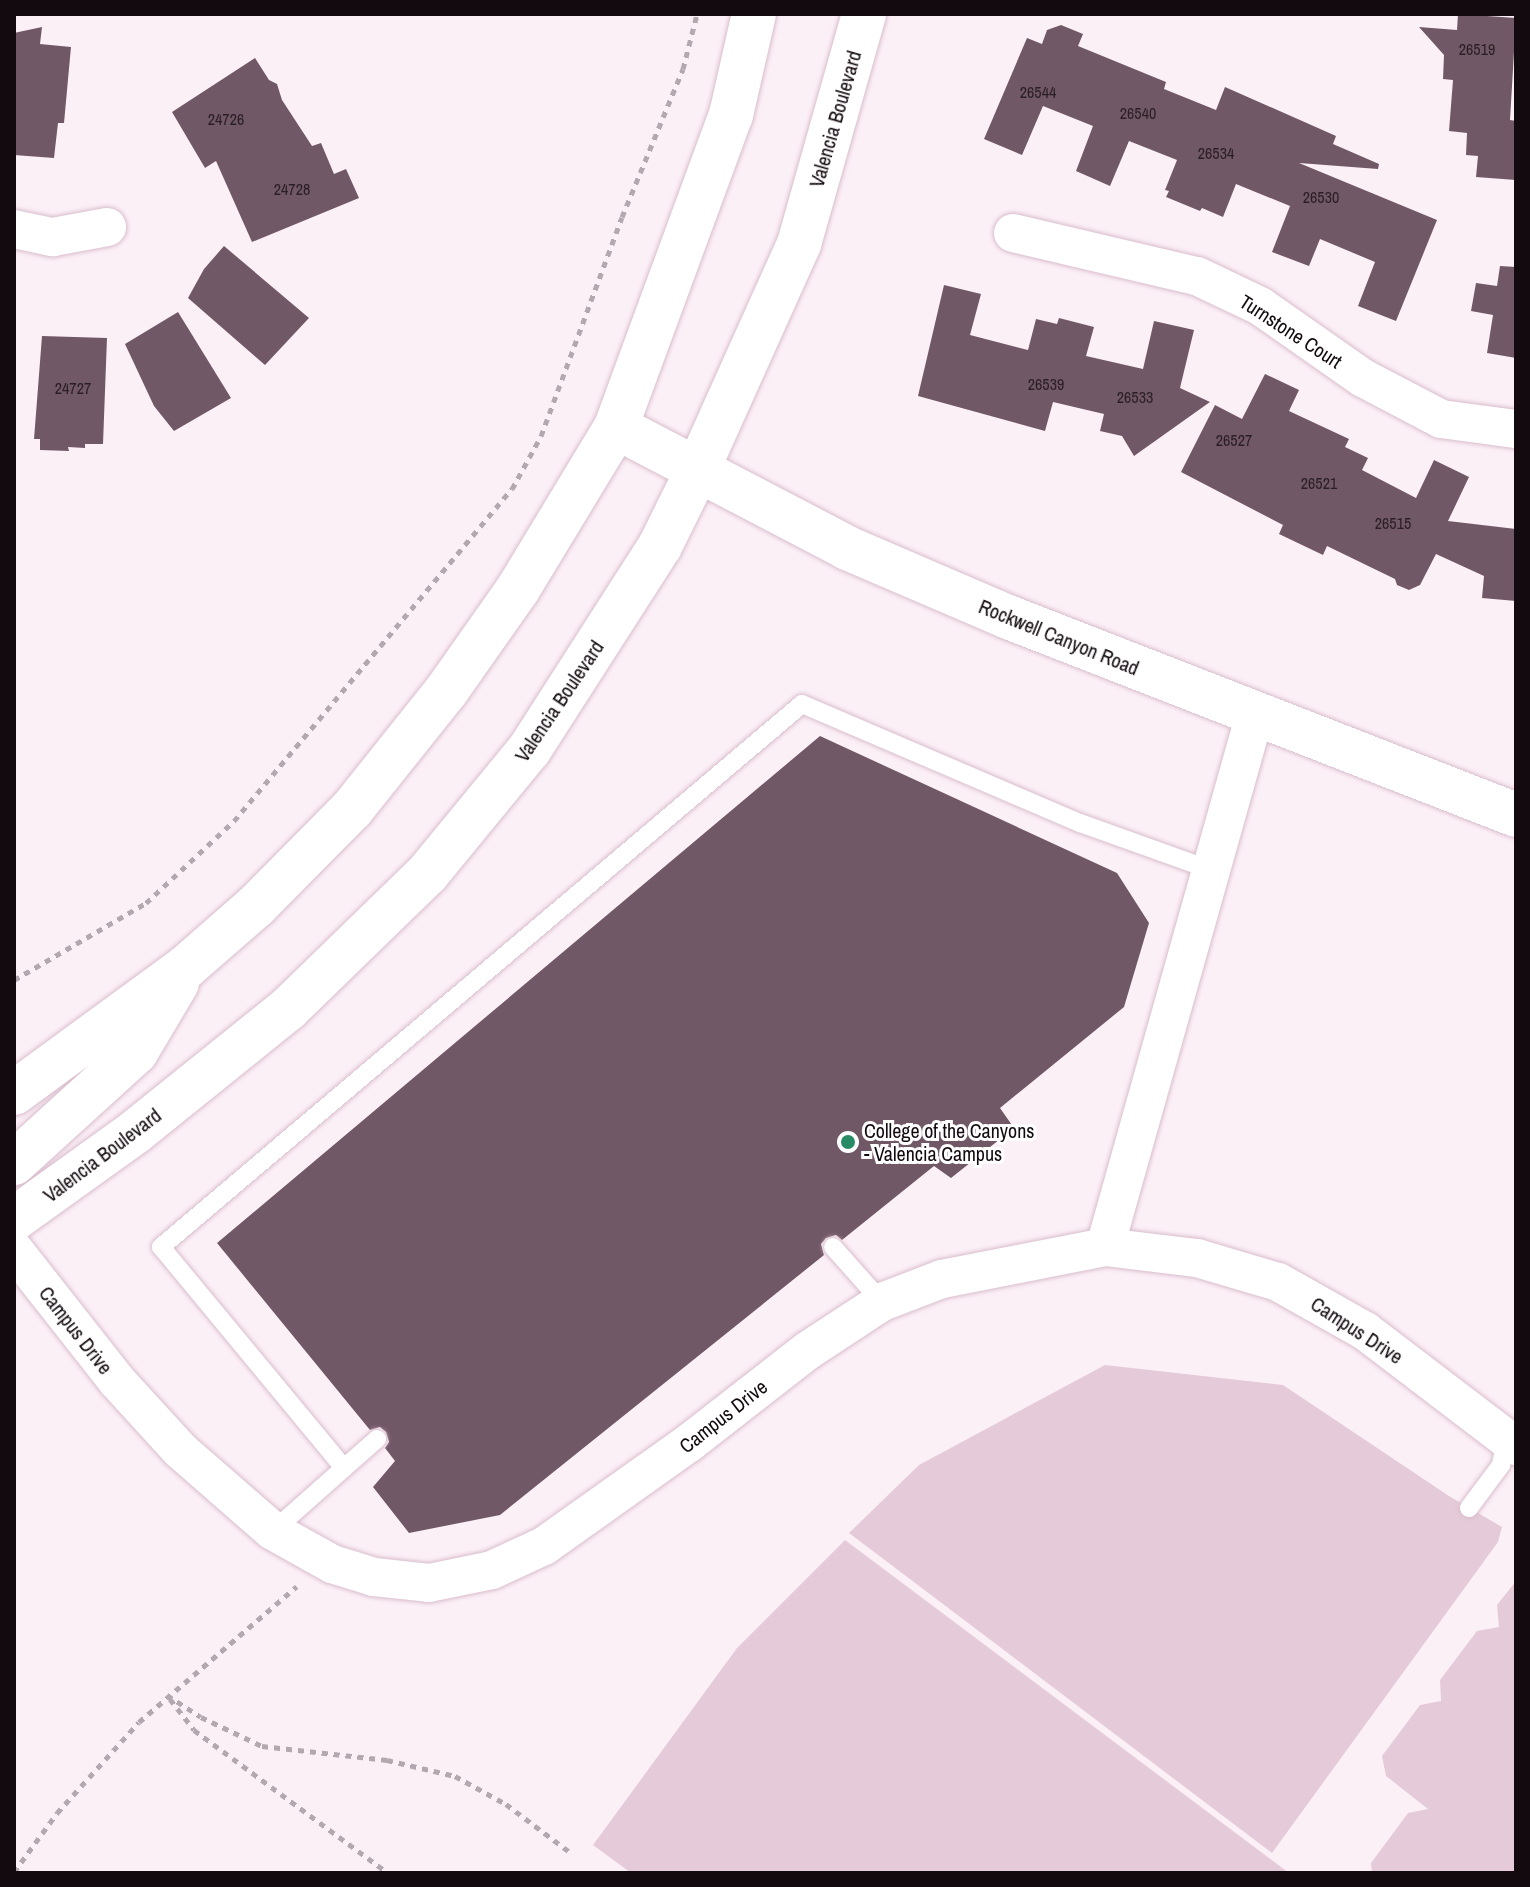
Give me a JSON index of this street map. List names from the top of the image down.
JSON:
{
  "streets": {
    "main road": ["Valencia Boulevard", "Rockwell Canyon Road"],
    "street": ["Turnstone Court", "Campus Drive"]
  },
  "crossings": [
    ["Valencia Boulevard", "Rockwell Canyon Road"]
  ],
  "places": ["College of the Canyons - Valencia Campus"],
  "house_numbers": [
    "26519",
    "26544",
    "26540",
    "24726",
    "26534",
    "24728",
    "26530",
    "26539",
    "24727",
    "26533",
    "26527",
    "26521",
    "26515"
  ]
}
